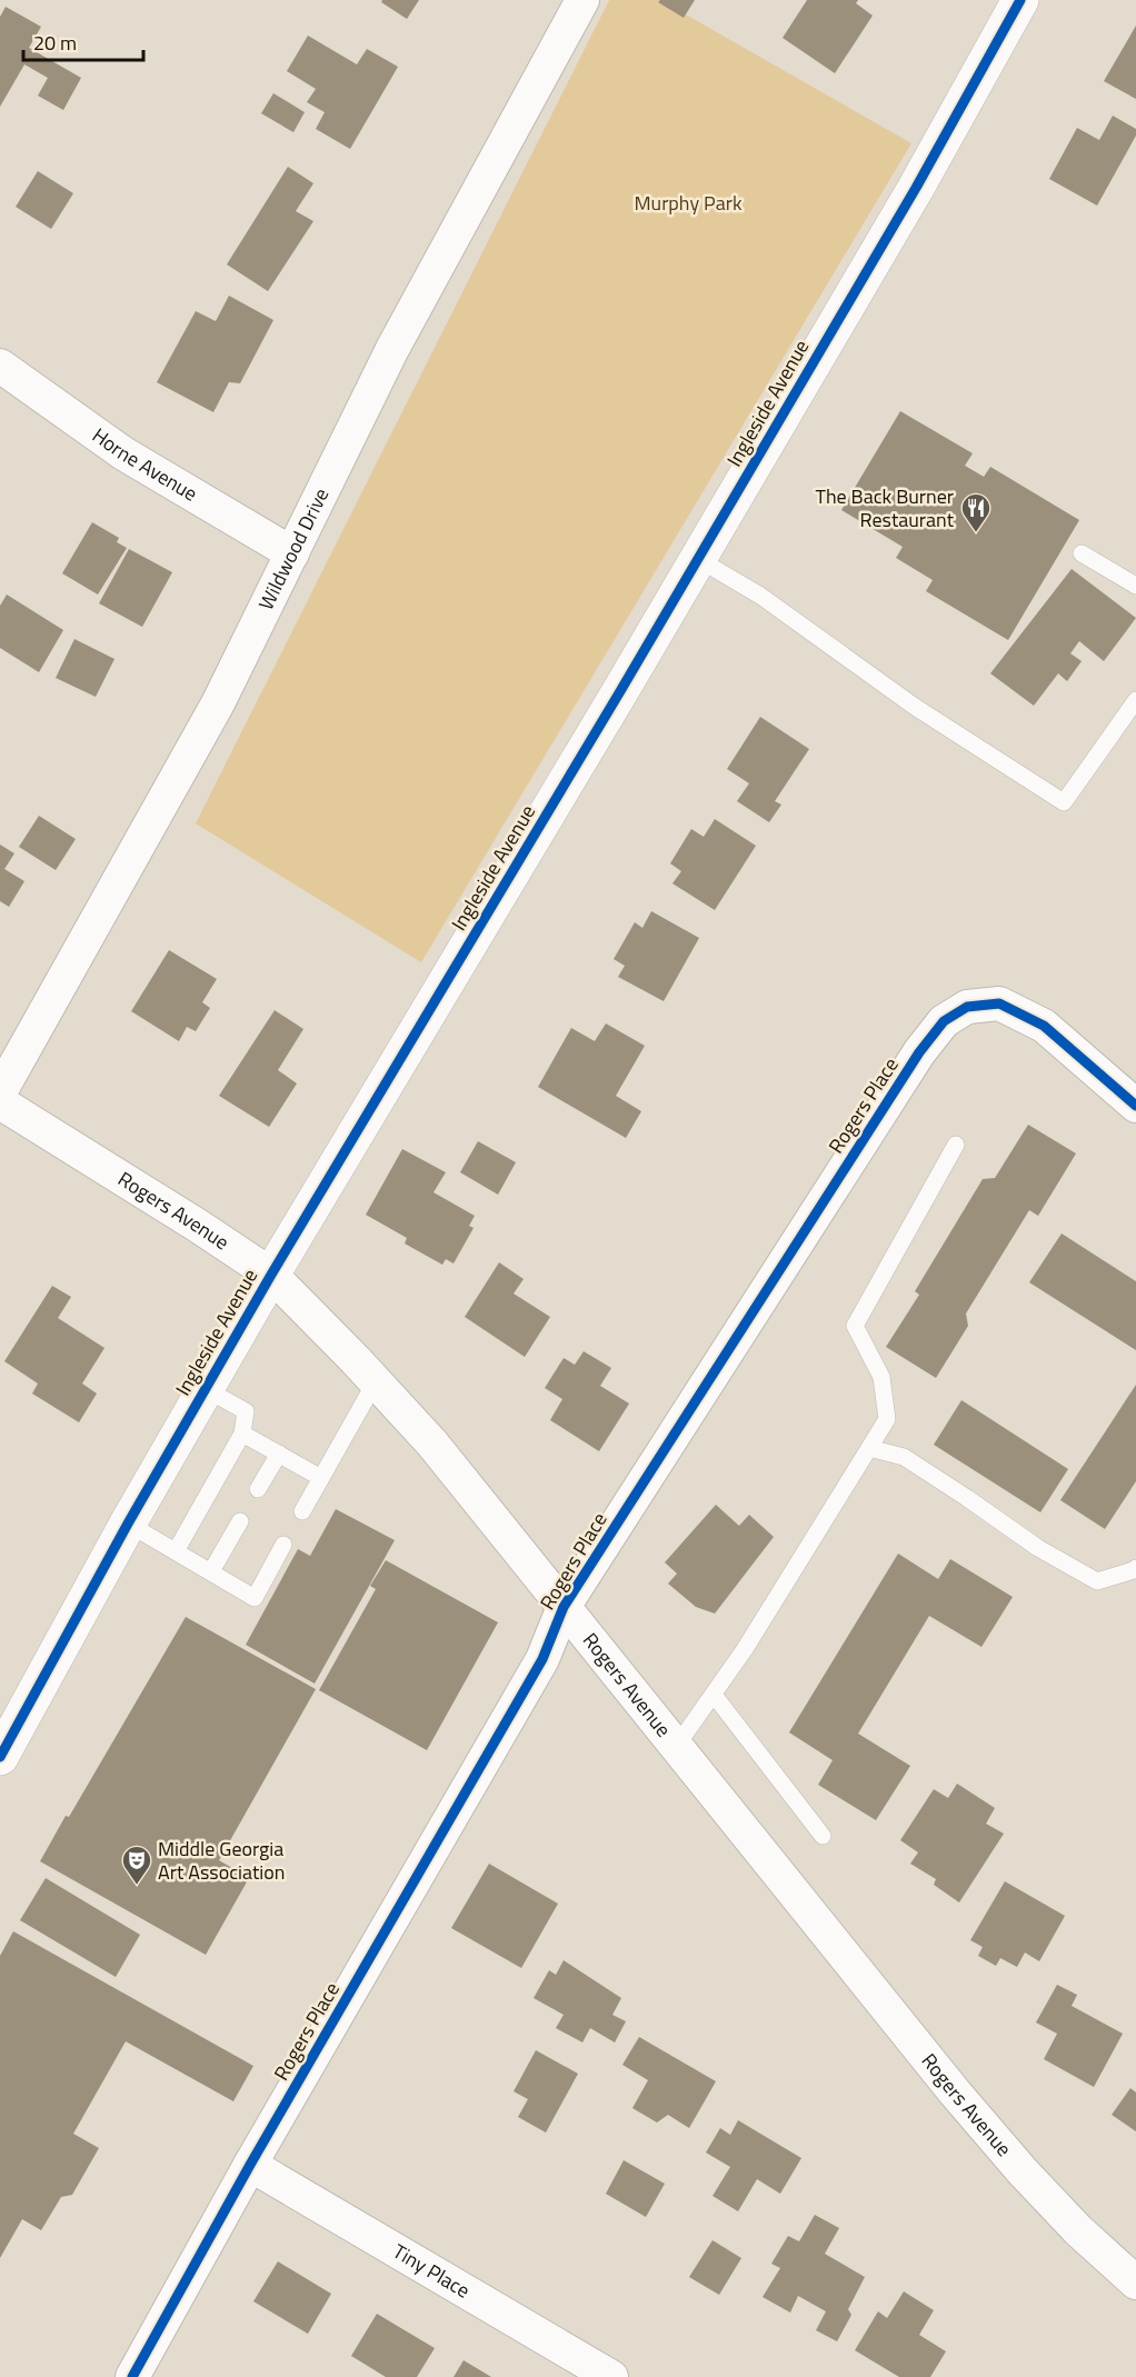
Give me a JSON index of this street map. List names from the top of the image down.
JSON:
{
  "streets": {
    "street": [
      "Ingleside Avenue",
      "Horne Avenue",
      "Wildwood Drive",
      "Rogers Place",
      "Rogers Avenue",
      "Tiny Place"
    ]
  },
  "crossings": [
    ["Ingleside Avenue", "Rogers Avenue"],
    ["Horne Avenue", "Wildwood Drive"],
    ["Rogers Place", "Rogers Avenue"],
    ["Rogers Place", "Tiny Place"]
  ],
  "parks": ["Murphy Park"],
  "places": {
    "restaurant": ["The Back Burner Restaurant"],
    "theatre": ["Middle Georgia Art Association"]
  },
  "scale_bar": "20 m"
}
